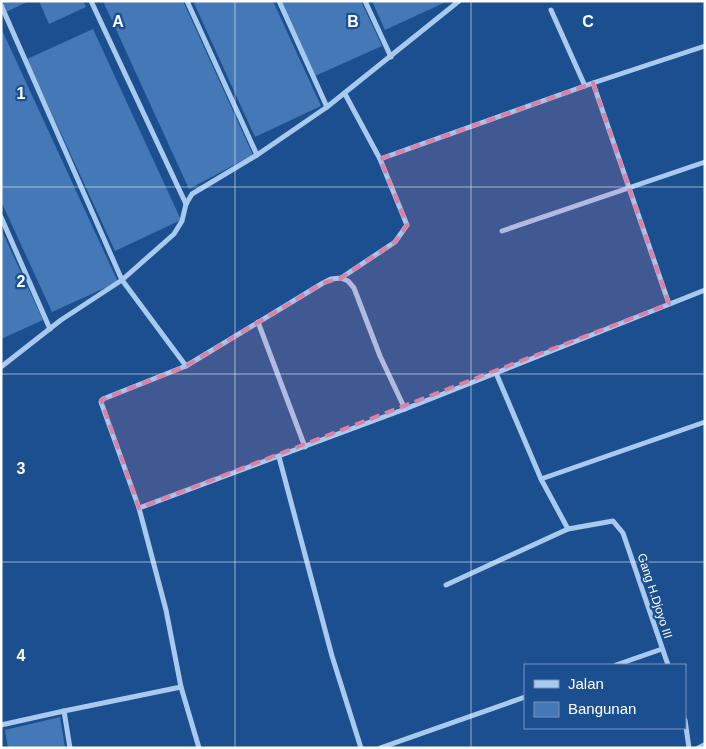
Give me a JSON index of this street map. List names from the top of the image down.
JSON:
{
  "streets": {
    "street": ["Gang H.Djoyo III"]
  },
  "legend": ["Jalan", "Bangunan"],
  "grid": {
    "columns": ["A", "B", "C"],
    "rows": [
      "1",
      "2",
      "3",
      "4"
    ]
  }
}
